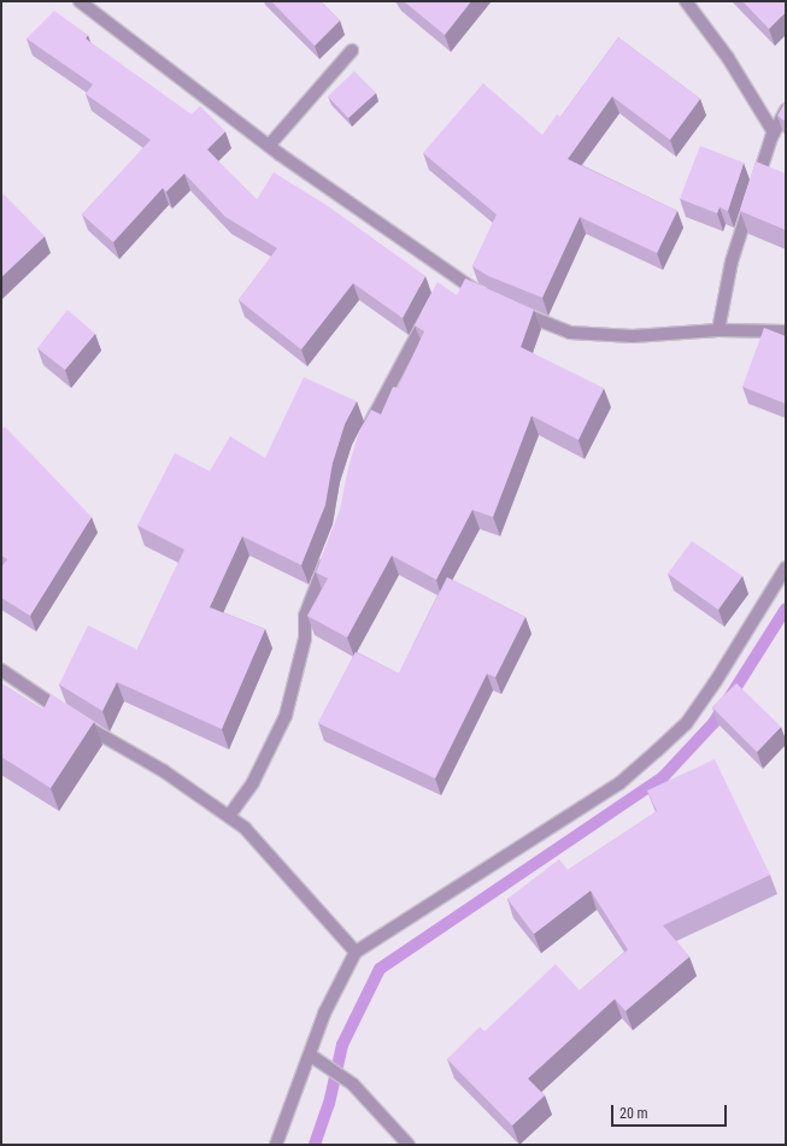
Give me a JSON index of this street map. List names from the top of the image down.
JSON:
{
  "scale_bar": "20 m"
}
